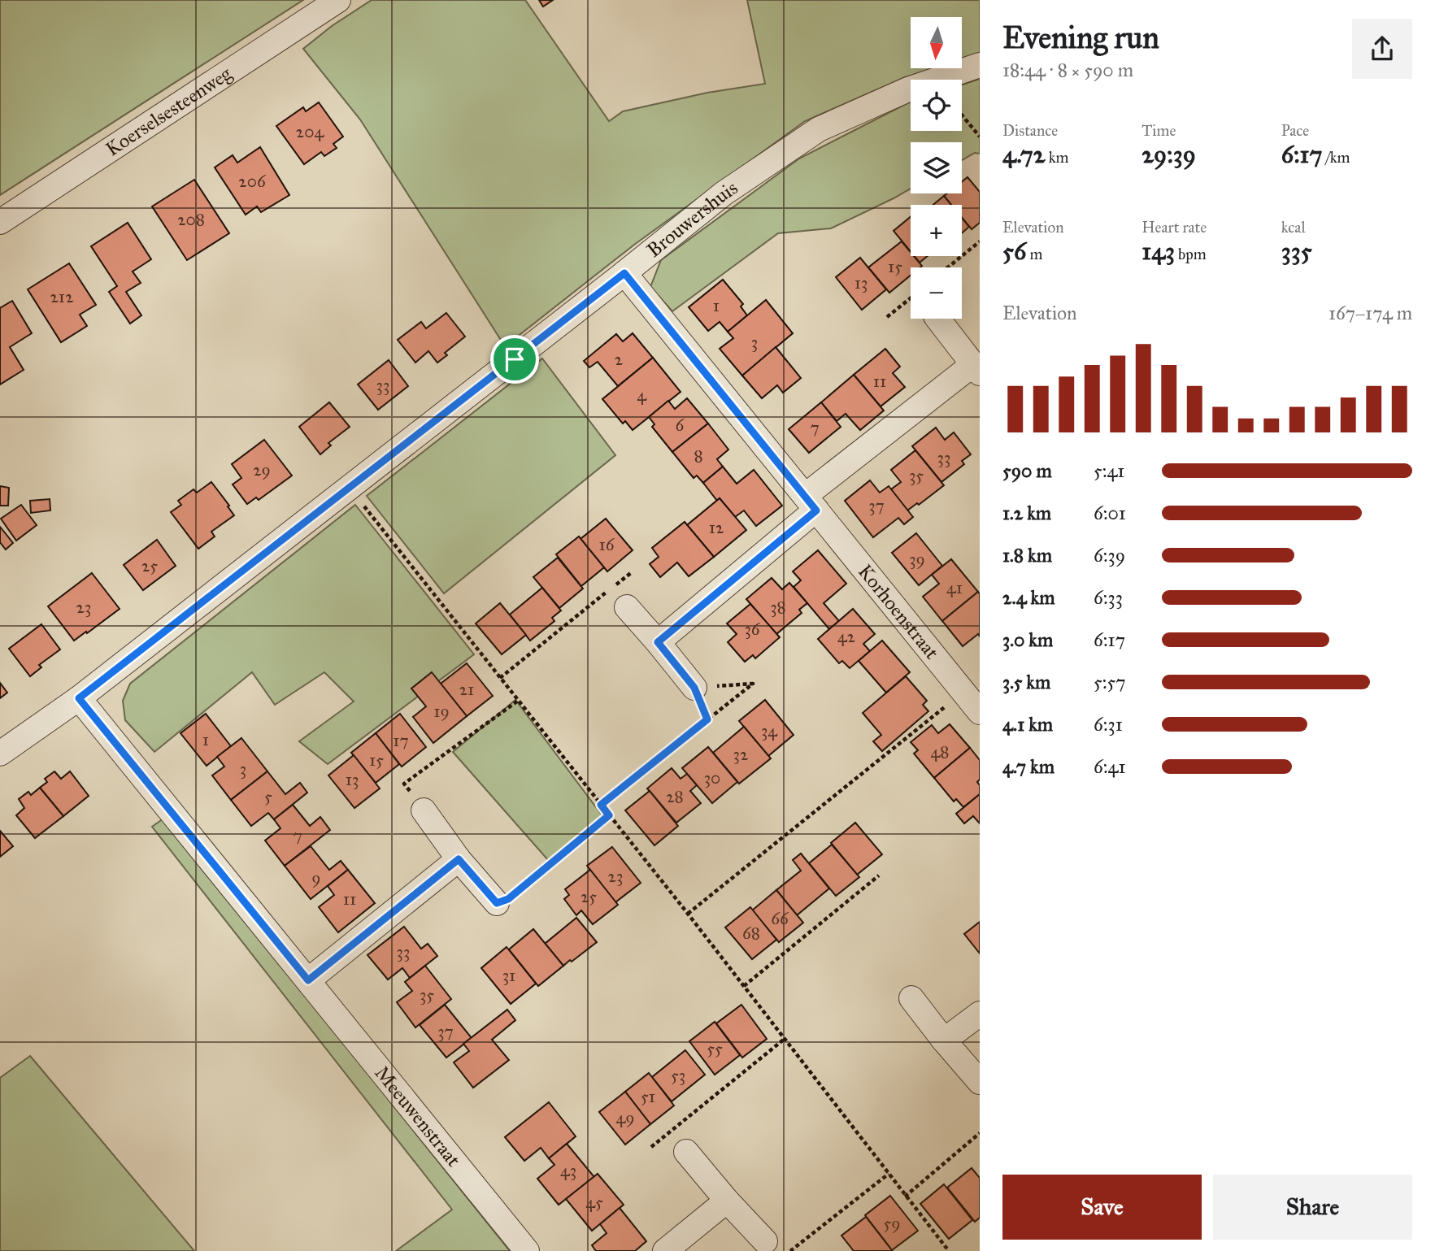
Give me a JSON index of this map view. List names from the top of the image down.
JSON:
{
  "streets": {
    "street": [
      "Koerselsesteenweg",
      "Brouwershuis",
      "Korhoenstraat",
      "Meeuwenstraat"
    ]
  },
  "crossings": [
    ["Brouwershuis", "Korhoenstraat"],
    ["Brouwershuis", "Meeuwenstraat"]
  ],
  "house_numbers": [
    "204",
    "206",
    "208",
    "15",
    "13",
    "212",
    "1",
    "3",
    "2",
    "11",
    "33",
    "4",
    "6",
    "7",
    "8",
    "33",
    "29",
    "35",
    "37",
    "12",
    "16",
    "39",
    "25",
    "41",
    "23",
    "38",
    "36",
    "42",
    "21",
    "19",
    "34",
    "1",
    "17",
    "48",
    "32",
    "15",
    "3",
    "30",
    "13",
    "5",
    "28",
    "7",
    "23",
    "9",
    "25",
    "11",
    "66",
    "68",
    "33",
    "31",
    "35",
    "37",
    "55",
    "53",
    "51",
    "49",
    "43",
    "45",
    "59"
  ],
  "north": "bottom",
  "page": {
    "heading": ["Evening run", "18:44 · 8 × 590 m"],
    "map_buttons": ["+", "−"],
    "stats": [
      ["Distance", "4.72 km"],
      ["Time", "29:39"],
      ["Pace", "6:17 /km"],
      ["Elevation", "56 m"],
      ["Heart rate", "143 bpm"],
      ["kcal", "335"]
    ],
    "chart": ["Elevation", "167–174 m"],
    "list": [
      {
        "name": "590 m",
        "note": "5:41"
      },
      {
        "name": "1.2 km",
        "note": "6:01"
      },
      {
        "name": "1.8 km",
        "note": "6:39"
      },
      {
        "name": "2.4 km",
        "note": "6:33"
      },
      {
        "name": "3.0 km",
        "note": "6:17"
      },
      {
        "name": "3.5 km",
        "note": "5:57"
      },
      {
        "name": "4.1 km",
        "note": "6:31"
      },
      {
        "name": "4.7 km",
        "note": "6:41"
      }
    ],
    "buttons": ["Save", "Share"]
  }
}
